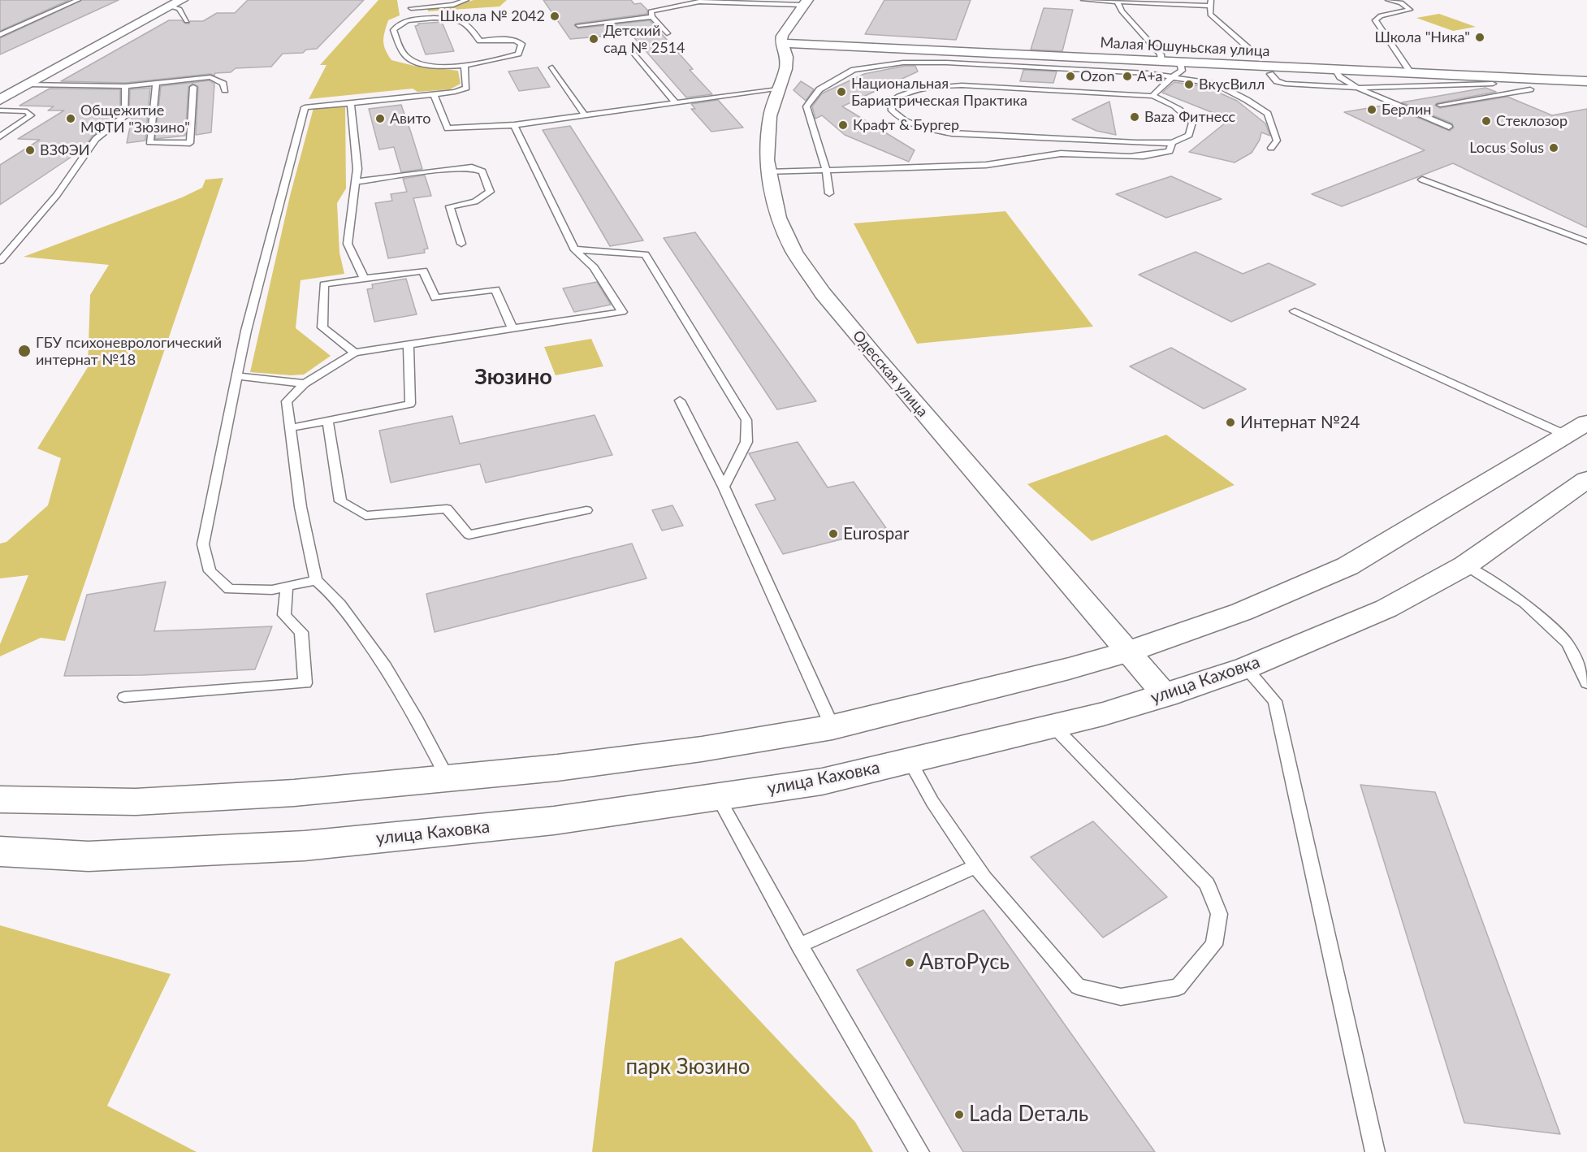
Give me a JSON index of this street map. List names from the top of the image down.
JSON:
{
  "streets": {
    "main road": ["улица Каховка"],
    "street": ["Малая Юшуньская улица", "Одесская улица"]
  },
  "crossings": [
    ["Малая Юшуньская улица", "Одесская улица"],
    ["Одесская улица", "улица Каховка"]
  ],
  "districts": ["Зюзино"],
  "parks": ["парк Зюзино"],
  "places": [
    "Школа № 2042",
    "Школа \"Ника\"",
    "Детский сад № 2514",
    "Ozon",
    "А+а",
    "ВкусВилл",
    "Национальная Бариатрическая Практика",
    "Берлин",
    "Baza Фитнесс",
    "Общежитие МФТИ \"Зюзино\"",
    "Авито",
    "Стеклозор",
    "Крафт & Бургер",
    "Locus Solus",
    "ВЗФЭИ",
    "ГБУ психоневрологический интернат №18",
    "Интернат №24",
    "Eurospar",
    "АвтоРусь",
    "Lada Dеталь"
  ]
}
